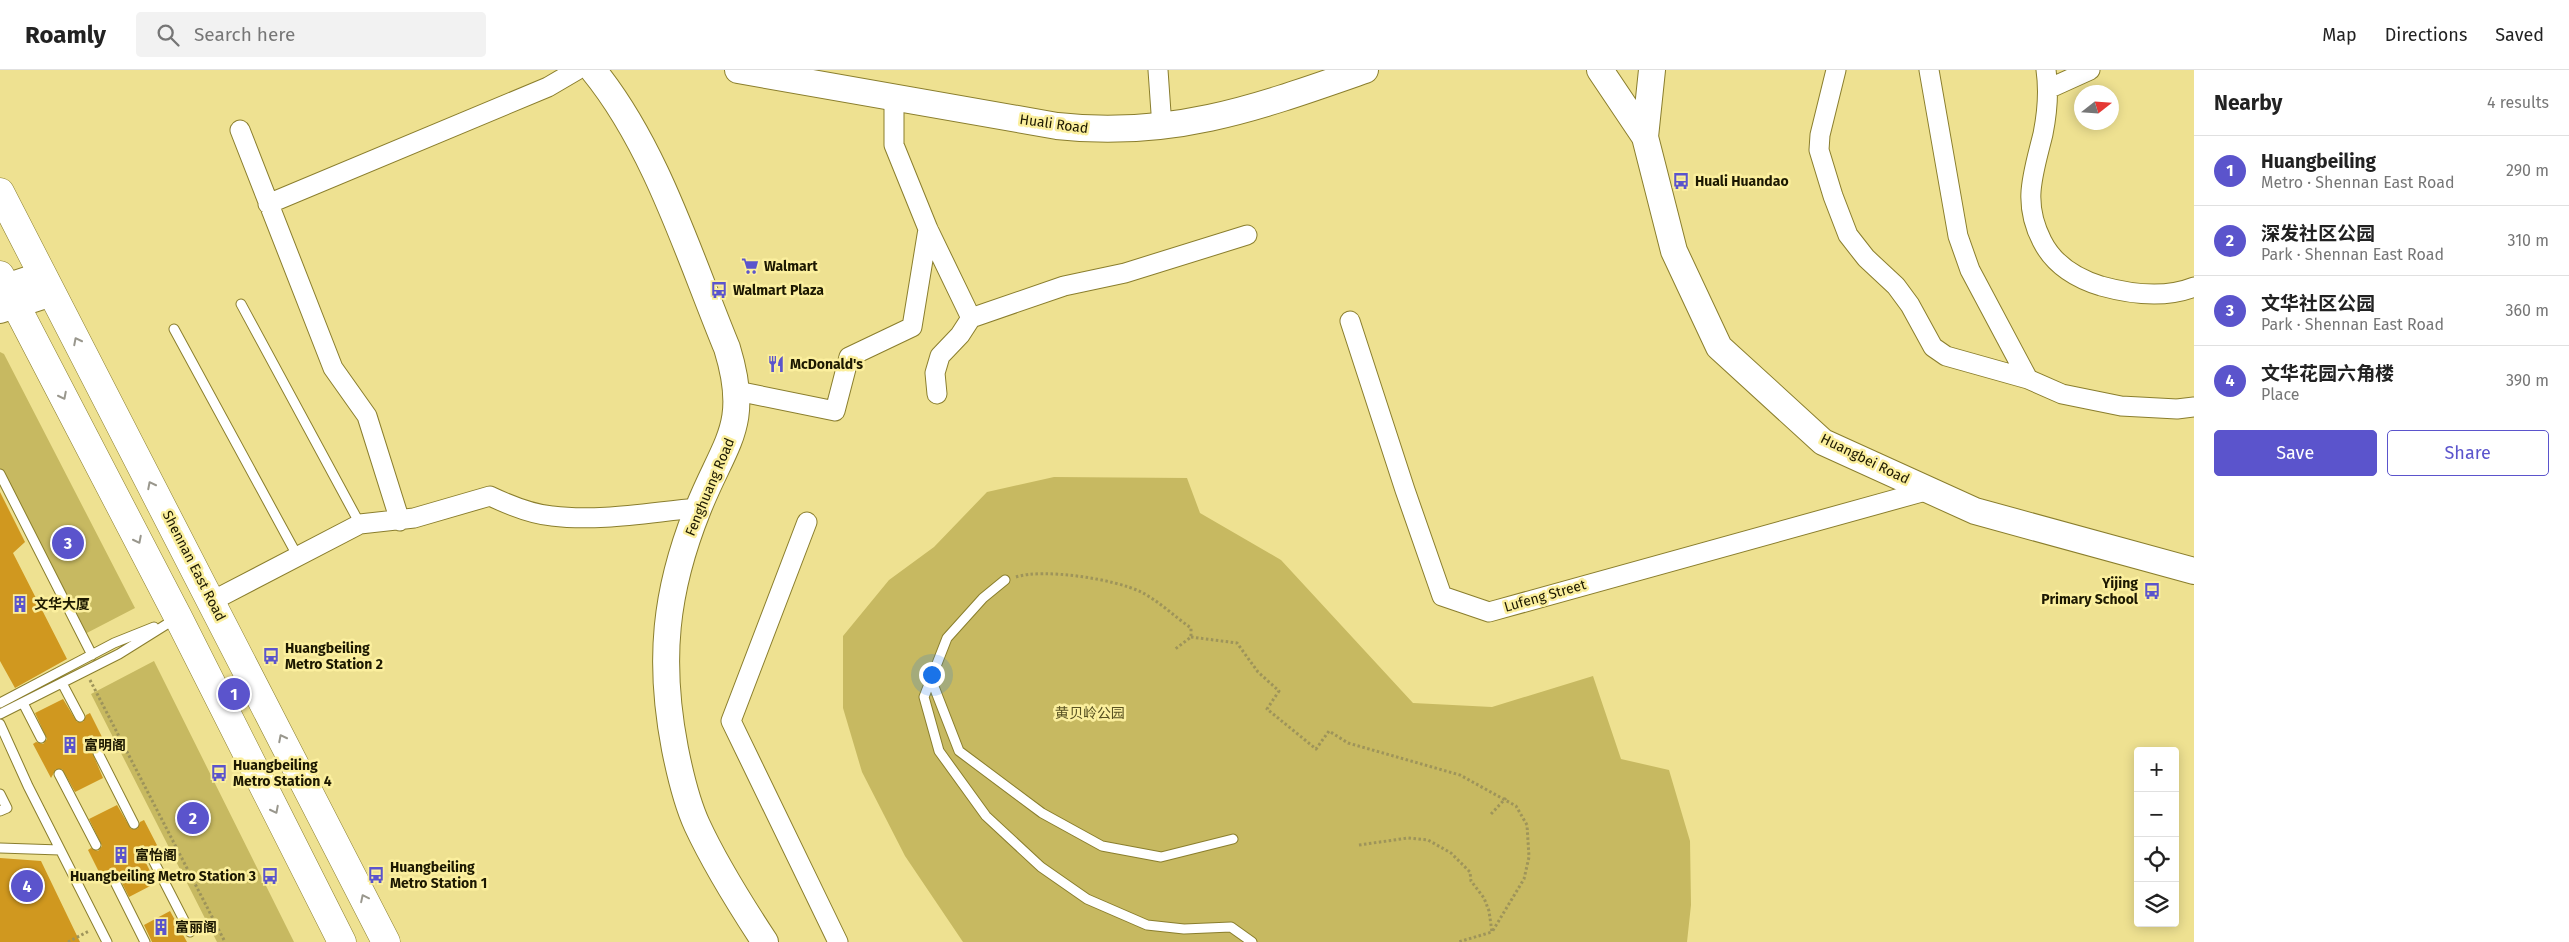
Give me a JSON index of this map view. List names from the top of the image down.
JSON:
{
  "streets": {
    "main road": ["Shennan East Road"],
    "street": [
      "Huali Road",
      "Huangbei Road",
      "Fenghuang Road",
      "Lufeng Street"
    ]
  },
  "crossings": [
    ["Huangbei Road", "Lufeng Street"]
  ],
  "parks": ["黄贝岭公园"],
  "places": {
    "bus stop": [
      "Huali Huandao",
      "Walmart Plaza",
      "Yijing Primary School",
      "Huangbeiling Metro Station 2",
      "Huangbeiling Metro Station 4",
      "Huangbeiling Metro Station 1",
      "Huangbeiling Metro Station 3"
    ],
    "supermarket": ["Walmart"],
    "restaurant": ["McDonald's"],
    "building": [
      "文华大厦",
      "富明阁",
      "富怡阁",
      "富丽阁"
    ]
  },
  "north": "right",
  "page": {
    "header": "Roamly",
    "search": "Search here",
    "nav": ["Map", "Directions", "Saved"],
    "heading": ["Nearby", "4 results"],
    "list": [
      {
        "mark": "1",
        "name": "Huangbeiling",
        "note": "Metro · Shennan East Road",
        "value": "290 m"
      },
      {
        "mark": "2",
        "name": "深发社区公园",
        "note": "Park · Shennan East Road",
        "value": "310 m"
      },
      {
        "mark": "3",
        "name": "文华社区公园",
        "note": "Park · Shennan East Road",
        "value": "360 m"
      },
      {
        "mark": "4",
        "name": "文华花园六角楼",
        "note": "Place",
        "value": "390 m"
      }
    ],
    "buttons": ["Save", "Share"],
    "pins": [
      "3",
      "1",
      "2",
      "4"
    ],
    "map_buttons": ["+", "−"]
  }
}
